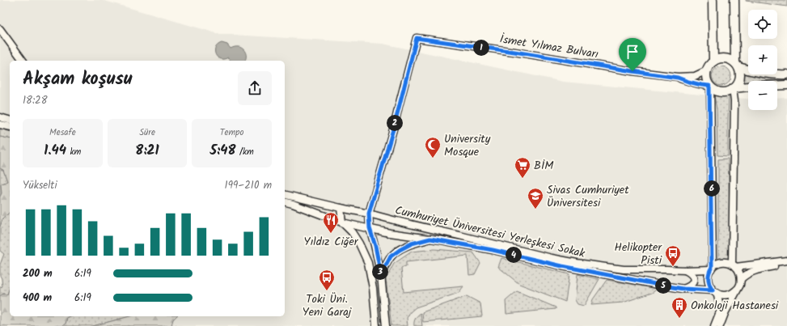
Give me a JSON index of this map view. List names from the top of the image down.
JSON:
{
  "streets": {
    "street": ["İsmet Yılmaz Bulvarı", "Cumhuriyet Üniversitesi Yerleşkesi Sokak"]
  },
  "crossings": [
    ["İsmet Yılmaz Bulvarı", "Cumhuriyet Üniversitesi Yerleşkesi Sokak"]
  ],
  "places": {
    "mosque": ["University Mosque"],
    "supermarket": ["BİM"],
    "school or university": ["Sivas Cumhuriyet Üniversitesi"],
    "restaurant": ["Yıldız Ciğer"],
    "bus stop": ["Helikopter Pisti", "Toki Üni. Yeni Garaj"],
    "building": ["Onkoloji Hastanesi"]
  },
  "page": {
    "map_buttons": ["+", "−"],
    "pins": [
      "1",
      "2",
      "6",
      "4",
      "3",
      "5"
    ],
    "heading": ["Akşam koşusu", "18:28"],
    "stats": [
      ["Mesafe", "1.44 km"],
      ["Süre", "8:21"],
      ["Tempo", "5:48 /km"]
    ],
    "chart": ["Yükselti", "199–210 m"],
    "list": [
      {
        "name": "200 m",
        "note": "6:19"
      },
      {
        "name": "400 m",
        "note": "6:19"
      }
    ]
  }
}
